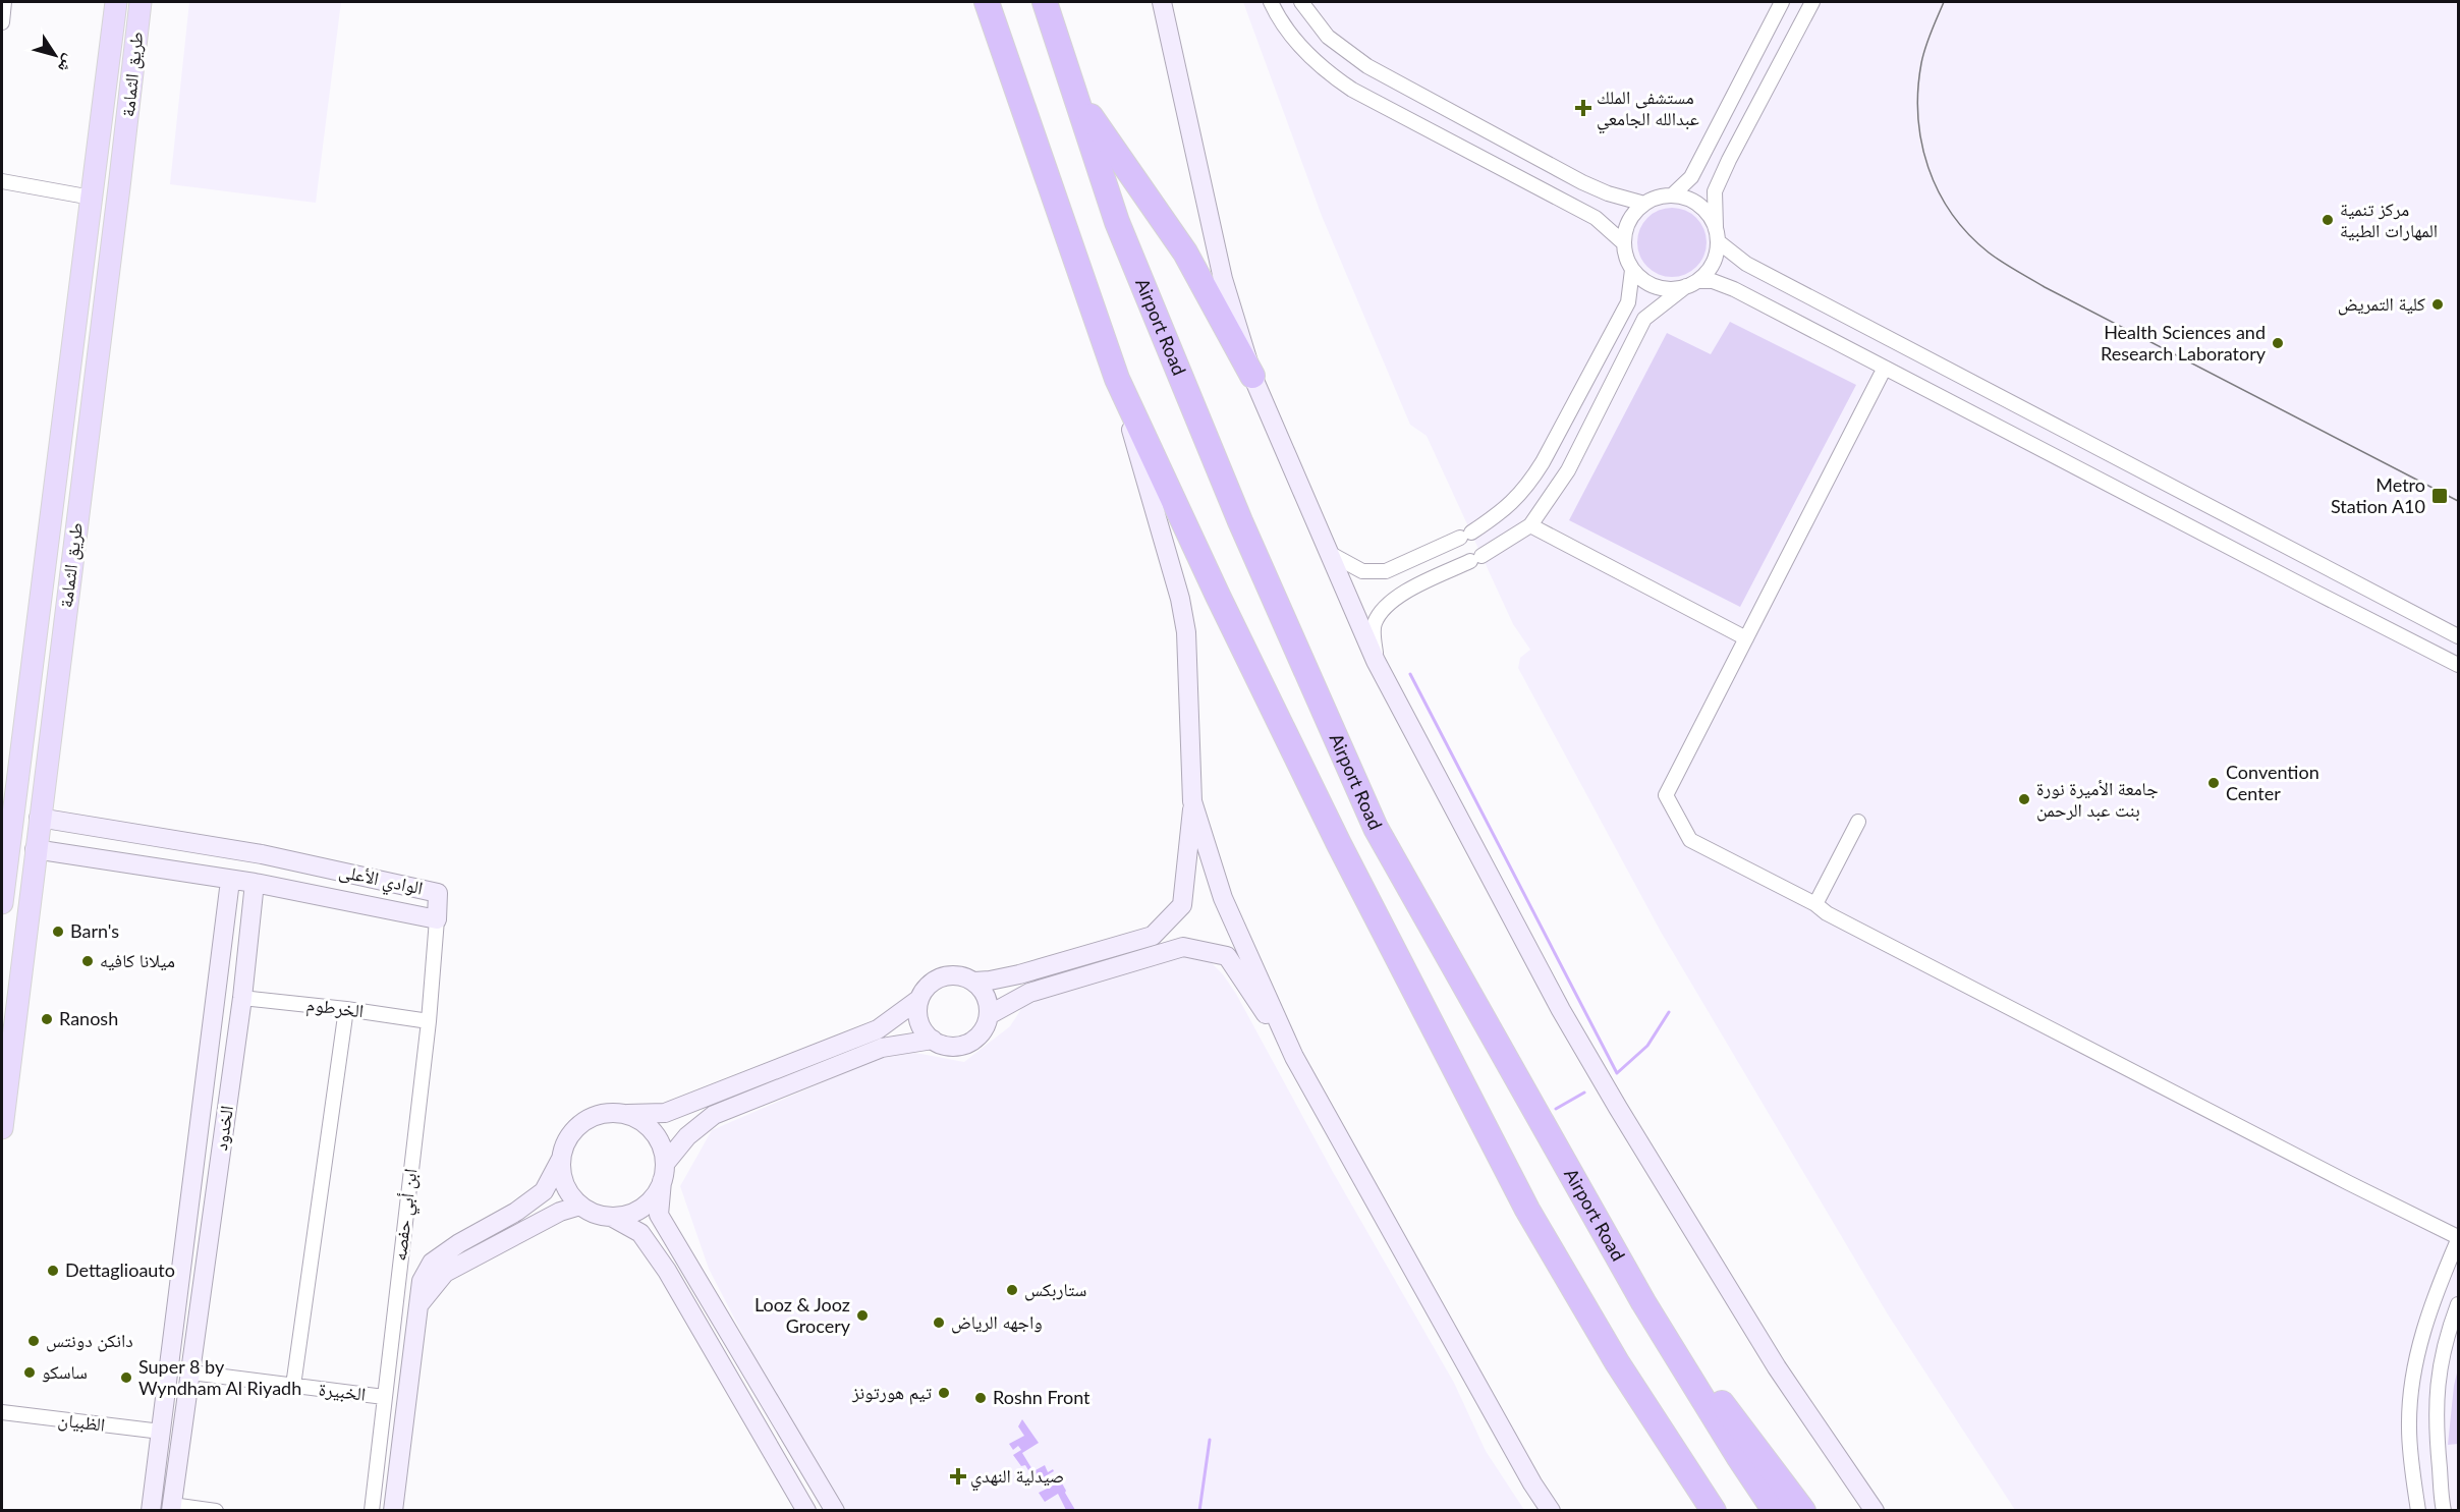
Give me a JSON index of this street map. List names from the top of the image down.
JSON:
{
  "streets": {
    "highway": ["Airport Road"],
    "main road": ["طريق الثمامة"],
    "street": [
      "الوادي الأعلى",
      "الخرطوم",
      "الخدود",
      "ابن أبي حفصه",
      "الخبيرة",
      "الظبيان"
    ]
  },
  "crossings": [
    ["طريق الثمامة", "الوادي الأعلى"],
    ["الوادي الأعلى", "الخدود"],
    ["الوادي الأعلى", "ابن أبي حفصه"],
    ["الخرطوم", "الخدود"],
    ["الخرطوم", "ابن أبي حفصه"],
    ["الخدود", "الخبيرة"],
    ["الخدود", "الظبيان"],
    ["ابن أبي حفصه", "الخبيرة"]
  ],
  "places": {
    "health": ["مستشفى الملك عبدالله الجامعي", "صيدلية النهدي"],
    "other": [
      "مركز تنمية المهارات الطبية",
      "كلية التمريض",
      "Health Sciences and Research Laboratory",
      "Convention Center",
      "جامعة الأميرة نورة بنت عبد الرحمن",
      "Barn's",
      "ميلانا كافيه",
      "Ranosh",
      "Dettaglioauto",
      "ستاربكس",
      "Looz & Jooz Grocery",
      "واجهه الرياض",
      "دانكن دونتس",
      "ساسكو",
      "Super 8 by Wyndham Al Riyadh",
      "تيم هورتونز",
      "Roshn Front"
    ],
    "transit": ["Metro Station A10"]
  },
  "north": "bottom right"
}
